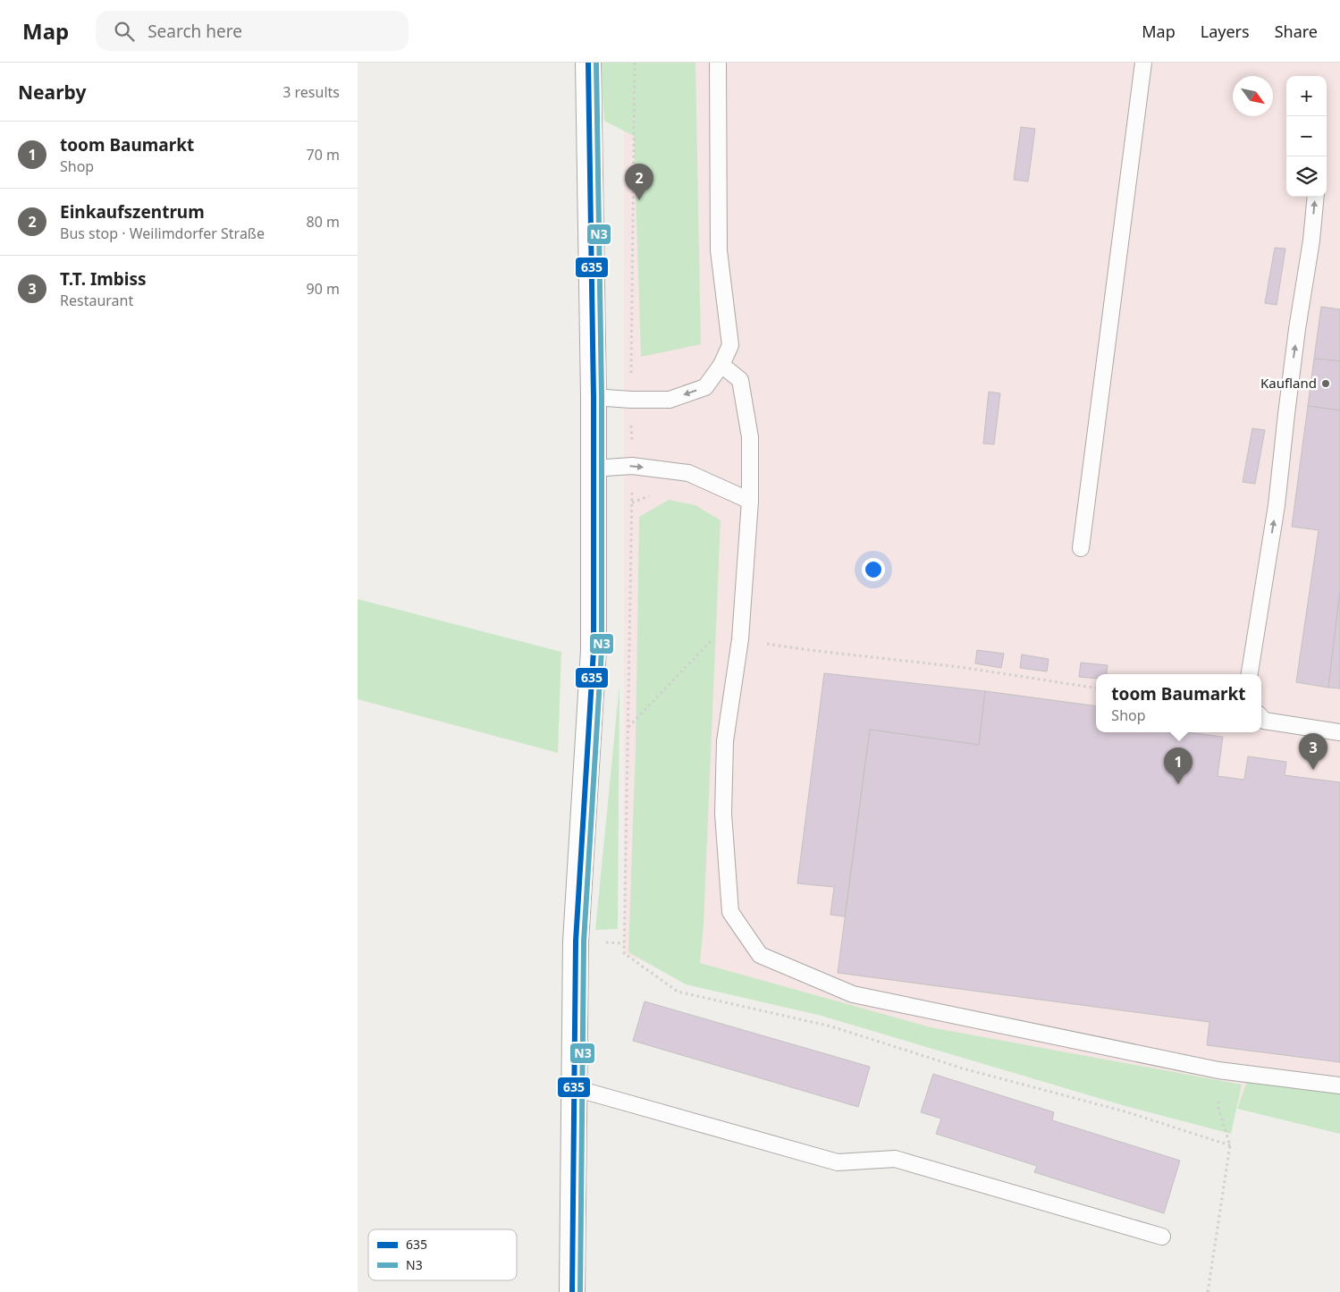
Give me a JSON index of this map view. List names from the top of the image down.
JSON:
{
  "places": ["Kaufland"],
  "lines": ["transit line 635", "transit line N3"],
  "legend": ["635", "N3"],
  "north": "bottom right",
  "page": {
    "header": "Map",
    "search": "Search here",
    "nav": ["Map", "Layers", "Share"],
    "heading": ["Nearby", "3 results"],
    "map_buttons": ["+", "−"],
    "list": [
      {
        "mark": "1",
        "name": "toom Baumarkt",
        "note": "Shop",
        "value": "70 m"
      },
      {
        "mark": "2",
        "name": "Einkaufszentrum",
        "note": "Bus stop · Weilimdorfer Straße",
        "value": "80 m"
      },
      {
        "mark": "3",
        "name": "T.T. Imbiss",
        "note": "Restaurant",
        "value": "90 m"
      }
    ],
    "pins": ["2", "3", "1"],
    "popup": ["toom Baumarkt", "Shop"]
  }
}
